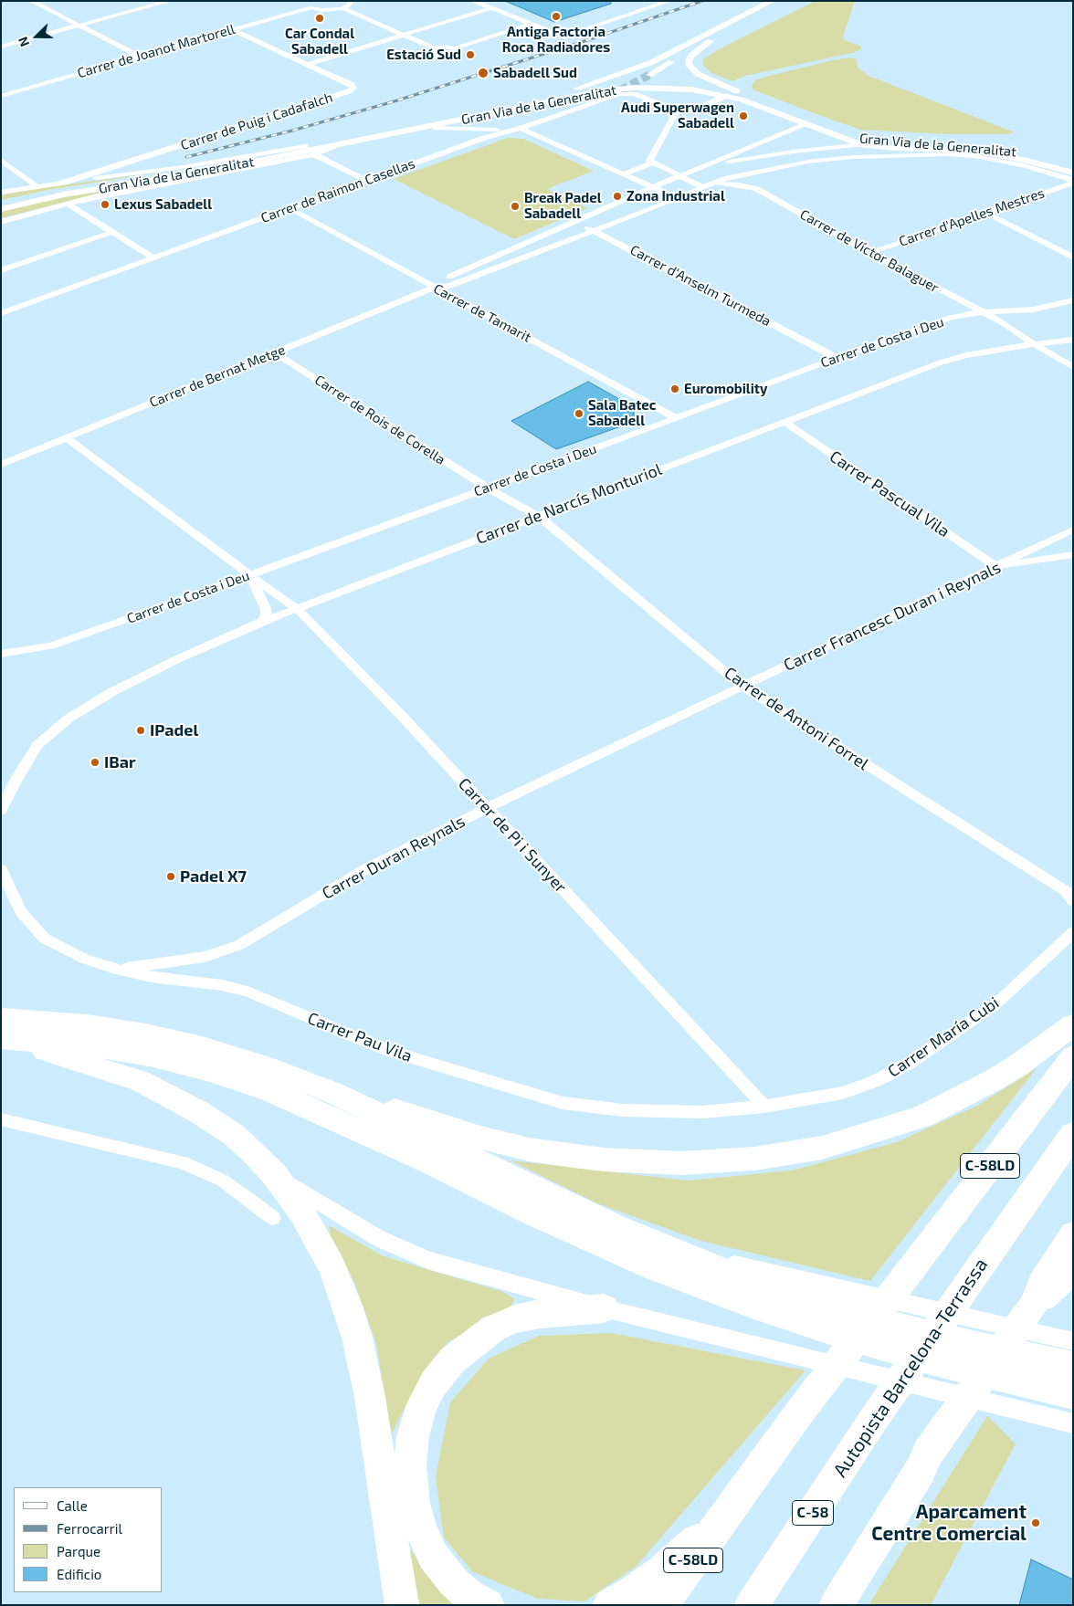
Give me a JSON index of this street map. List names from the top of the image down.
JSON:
{
  "streets": {
    "highway": ["C-58LD", "Autopista Barcelona-Terrassa", "C-58"],
    "street": [
      "Carrer de Joanot Martorell",
      "Gran Via de la Generalitat",
      "Carrer de Puig i Cadafalch",
      "Carrer de Raimon Casellas",
      "Carrer d'Apelles Mestres",
      "Carrer de Víctor Balaguer",
      "Carrer d'Anselm Turmeda",
      "Carrer de Tamarit",
      "Carrer de Costa i Deu",
      "Carrer de Bernat Metge",
      "Carrer de Rois de Corella",
      "Carrer Pascual Vila",
      "Carrer de Narcís Monturiol",
      "Carrer Francesc Duran i Reynals",
      "Carrer de Antoni Forrel",
      "Carrer de Pi i Sunyer",
      "Carrer Duran Reynals",
      "Carrer Pau Vila",
      "Carrer María Cubi"
    ]
  },
  "crossings": [
    ["Gran Via de la Generalitat", "Carrer de Puig i Cadafalch"],
    ["Gran Via de la Generalitat", "Carrer de Bernat Metge"],
    ["Carrer de Raimon Casellas", "Carrer de Tamarit"],
    ["Carrer d'Apelles Mestres", "Carrer de Víctor Balaguer"],
    ["Carrer d'Apelles Mestres", "Carrer de Bernat Metge"],
    ["Carrer de Víctor Balaguer", "Carrer de Costa i Deu"],
    ["Carrer de Víctor Balaguer", "Carrer de Bernat Metge"],
    ["Carrer de Víctor Balaguer", "Carrer de Narcís Monturiol"],
    ["Carrer d'Anselm Turmeda", "Carrer de Costa i Deu"],
    ["Carrer d'Anselm Turmeda", "Carrer de Bernat Metge"],
    ["Carrer de Tamarit", "Carrer de Costa i Deu"],
    ["Carrer de Tamarit", "Carrer de Bernat Metge"],
    ["Carrer de Costa i Deu", "Carrer de Rois de Corella"],
    ["Carrer de Costa i Deu", "Carrer de Antoni Forrel"],
    ["Carrer de Costa i Deu", "Carrer de Pi i Sunyer"],
    ["Carrer de Bernat Metge", "Carrer de Rois de Corella"],
    ["Carrer de Bernat Metge", "Carrer de Pi i Sunyer"],
    ["Carrer de Rois de Corella", "Carrer de Antoni Forrel"],
    ["Carrer Pascual Vila", "Carrer de Narcís Monturiol"],
    ["Carrer Pascual Vila", "Carrer Francesc Duran i Reynals"],
    ["Carrer de Narcís Monturiol", "Carrer de Antoni Forrel"],
    ["Carrer de Narcís Monturiol", "Carrer de Pi i Sunyer"],
    ["Carrer Francesc Duran i Reynals", "Carrer de Antoni Forrel"],
    ["Carrer Francesc Duran i Reynals", "Carrer Duran Reynals"],
    ["Carrer de Antoni Forrel", "Carrer Duran Reynals"],
    ["Carrer de Pi i Sunyer", "Carrer Duran Reynals"],
    ["Carrer de Pi i Sunyer", "Carrer Pau Vila"],
    ["Carrer de Pi i Sunyer", "Carrer María Cubi"],
    ["Carrer Duran Reynals", "Carrer Pau Vila"],
    ["Carrer Pau Vila", "Carrer María Cubi"]
  ],
  "places": [
    "Antiga Factoria Roca Radiadores",
    "Car Condal Sabadell",
    "Estació Sud",
    "Sabadell Sud",
    "Audi Superwagen Sabadell",
    "Zona Industrial",
    "Lexus Sabadell",
    "Break Padel Sabadell",
    "Euromobility",
    "Sala Batec Sabadell",
    "IPadel",
    "IBar",
    "Padel X7",
    "Aparcament Centre Comercial"
  ],
  "legend": [
    "Calle",
    "Ferrocarril",
    "Parque",
    "Edificio"
  ],
  "north": "left"
}
